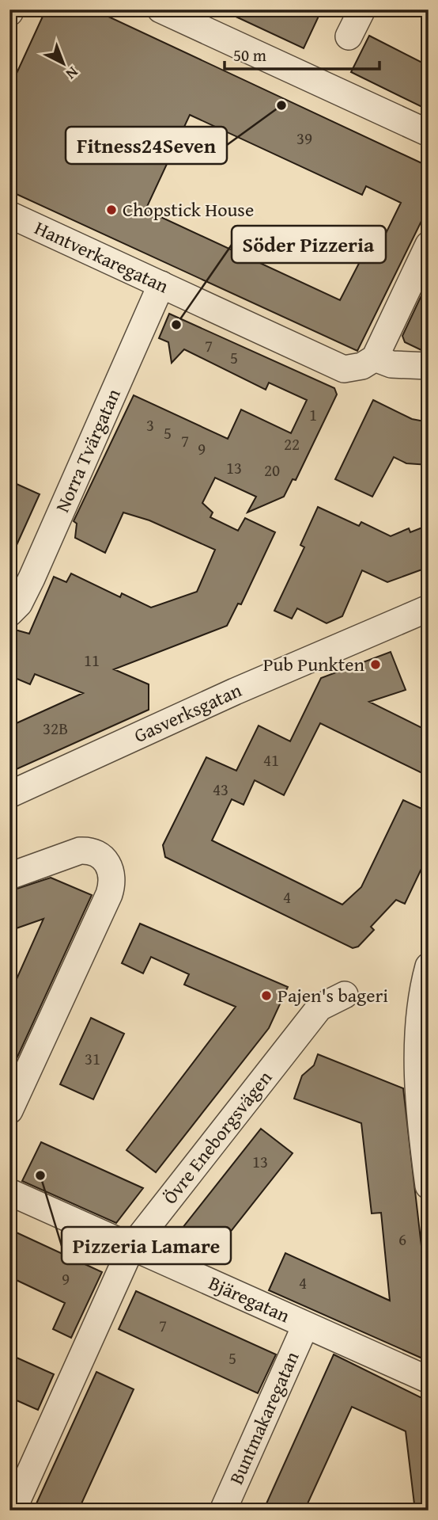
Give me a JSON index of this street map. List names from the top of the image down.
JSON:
{
  "streets": {
    "street": [
      "Hantverkaregatan",
      "Norra Tvärgatan",
      "Gasverksgatan",
      "Övre Eneborgsvägen",
      "Bjäregatan",
      "Buntmakaregatan"
    ]
  },
  "crossings": [
    ["Hantverkaregatan", "Norra Tvärgatan"],
    ["Övre Eneborgsvägen", "Bjäregatan"],
    ["Bjäregatan", "Buntmakaregatan"]
  ],
  "places": [
    "Fitness24Seven",
    "Chopstick House",
    "Söder Pizzeria",
    "Pub Punkten",
    "Pajen's bageri",
    "Pizzeria Lamare"
  ],
  "house_numbers": [
    "39",
    "7",
    "5",
    "1",
    "3",
    "5",
    "7",
    "22",
    "9",
    "13",
    "20",
    "11",
    "32B",
    "41",
    "43",
    "4",
    "31",
    "13",
    "6",
    "9",
    "4",
    "7",
    "5"
  ],
  "scale_bar": "50 m",
  "north": "bottom right"
}
